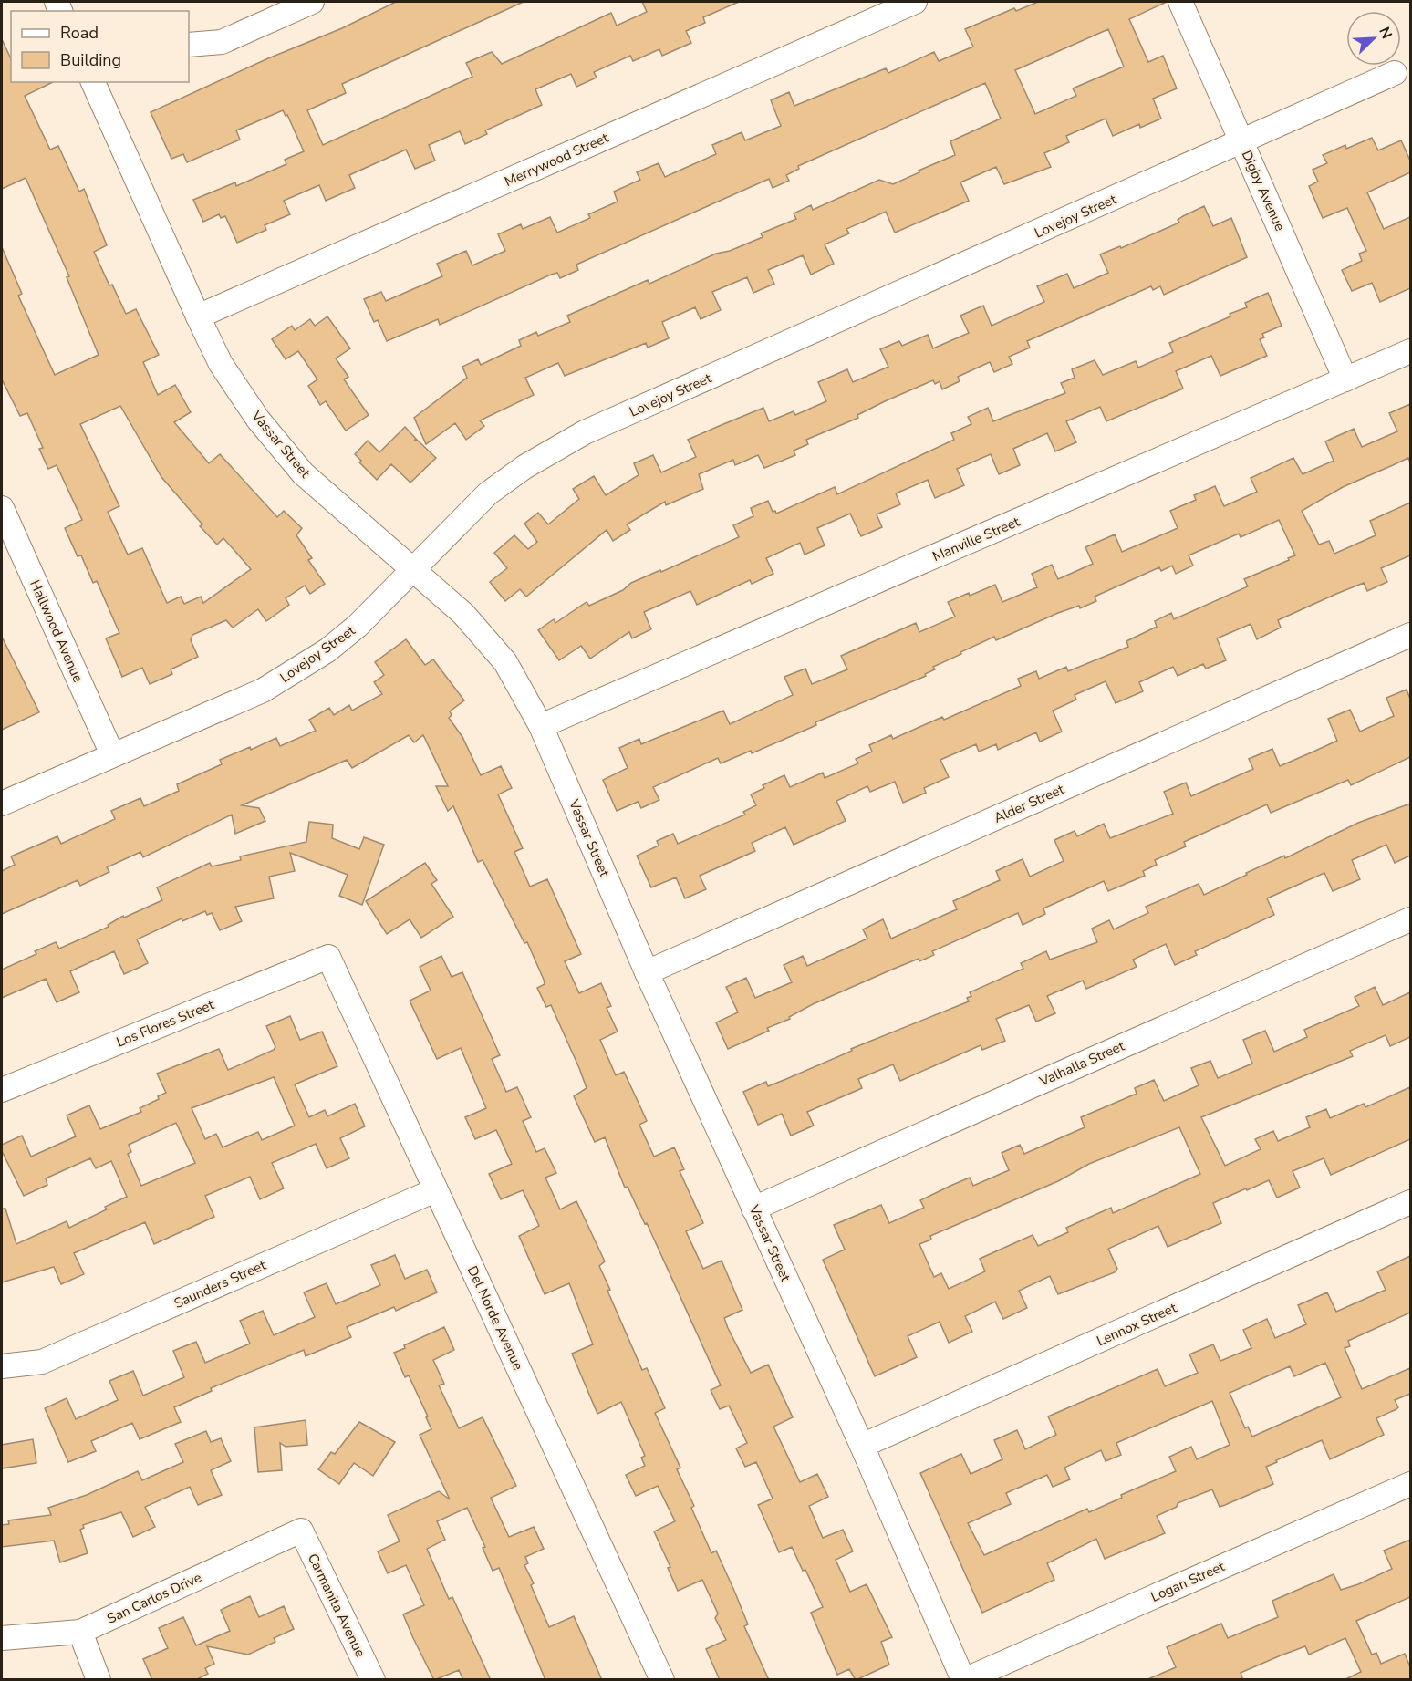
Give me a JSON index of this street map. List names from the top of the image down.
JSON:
{
  "streets": {
    "street": [
      "Merrywood Street",
      "Digby Avenue",
      "Lovejoy Street",
      "Vassar Street",
      "Manville Street",
      "Hallwood Avenue",
      "Alder Street",
      "Los Flores Street",
      "Valhalla Street",
      "Saunders Street",
      "Del Norde Avenue",
      "Lennox Street",
      "Logan Street",
      "San Carlos Drive",
      "Carmanita Avenue"
    ]
  },
  "crossings": [
    ["Merrywood Street", "Vassar Street"],
    ["Digby Avenue", "Lovejoy Street"],
    ["Digby Avenue", "Manville Street"],
    ["Lovejoy Street", "Vassar Street"],
    ["Lovejoy Street", "Hallwood Avenue"],
    ["Vassar Street", "Manville Street"],
    ["Vassar Street", "Alder Street"],
    ["Vassar Street", "Valhalla Street"],
    ["Vassar Street", "Lennox Street"],
    ["Vassar Street", "Logan Street"],
    ["Los Flores Street", "Del Norde Avenue"],
    ["Saunders Street", "Del Norde Avenue"],
    ["San Carlos Drive", "Carmanita Avenue"]
  ],
  "legend": ["Road", "Building"],
  "north": "top right"
}
